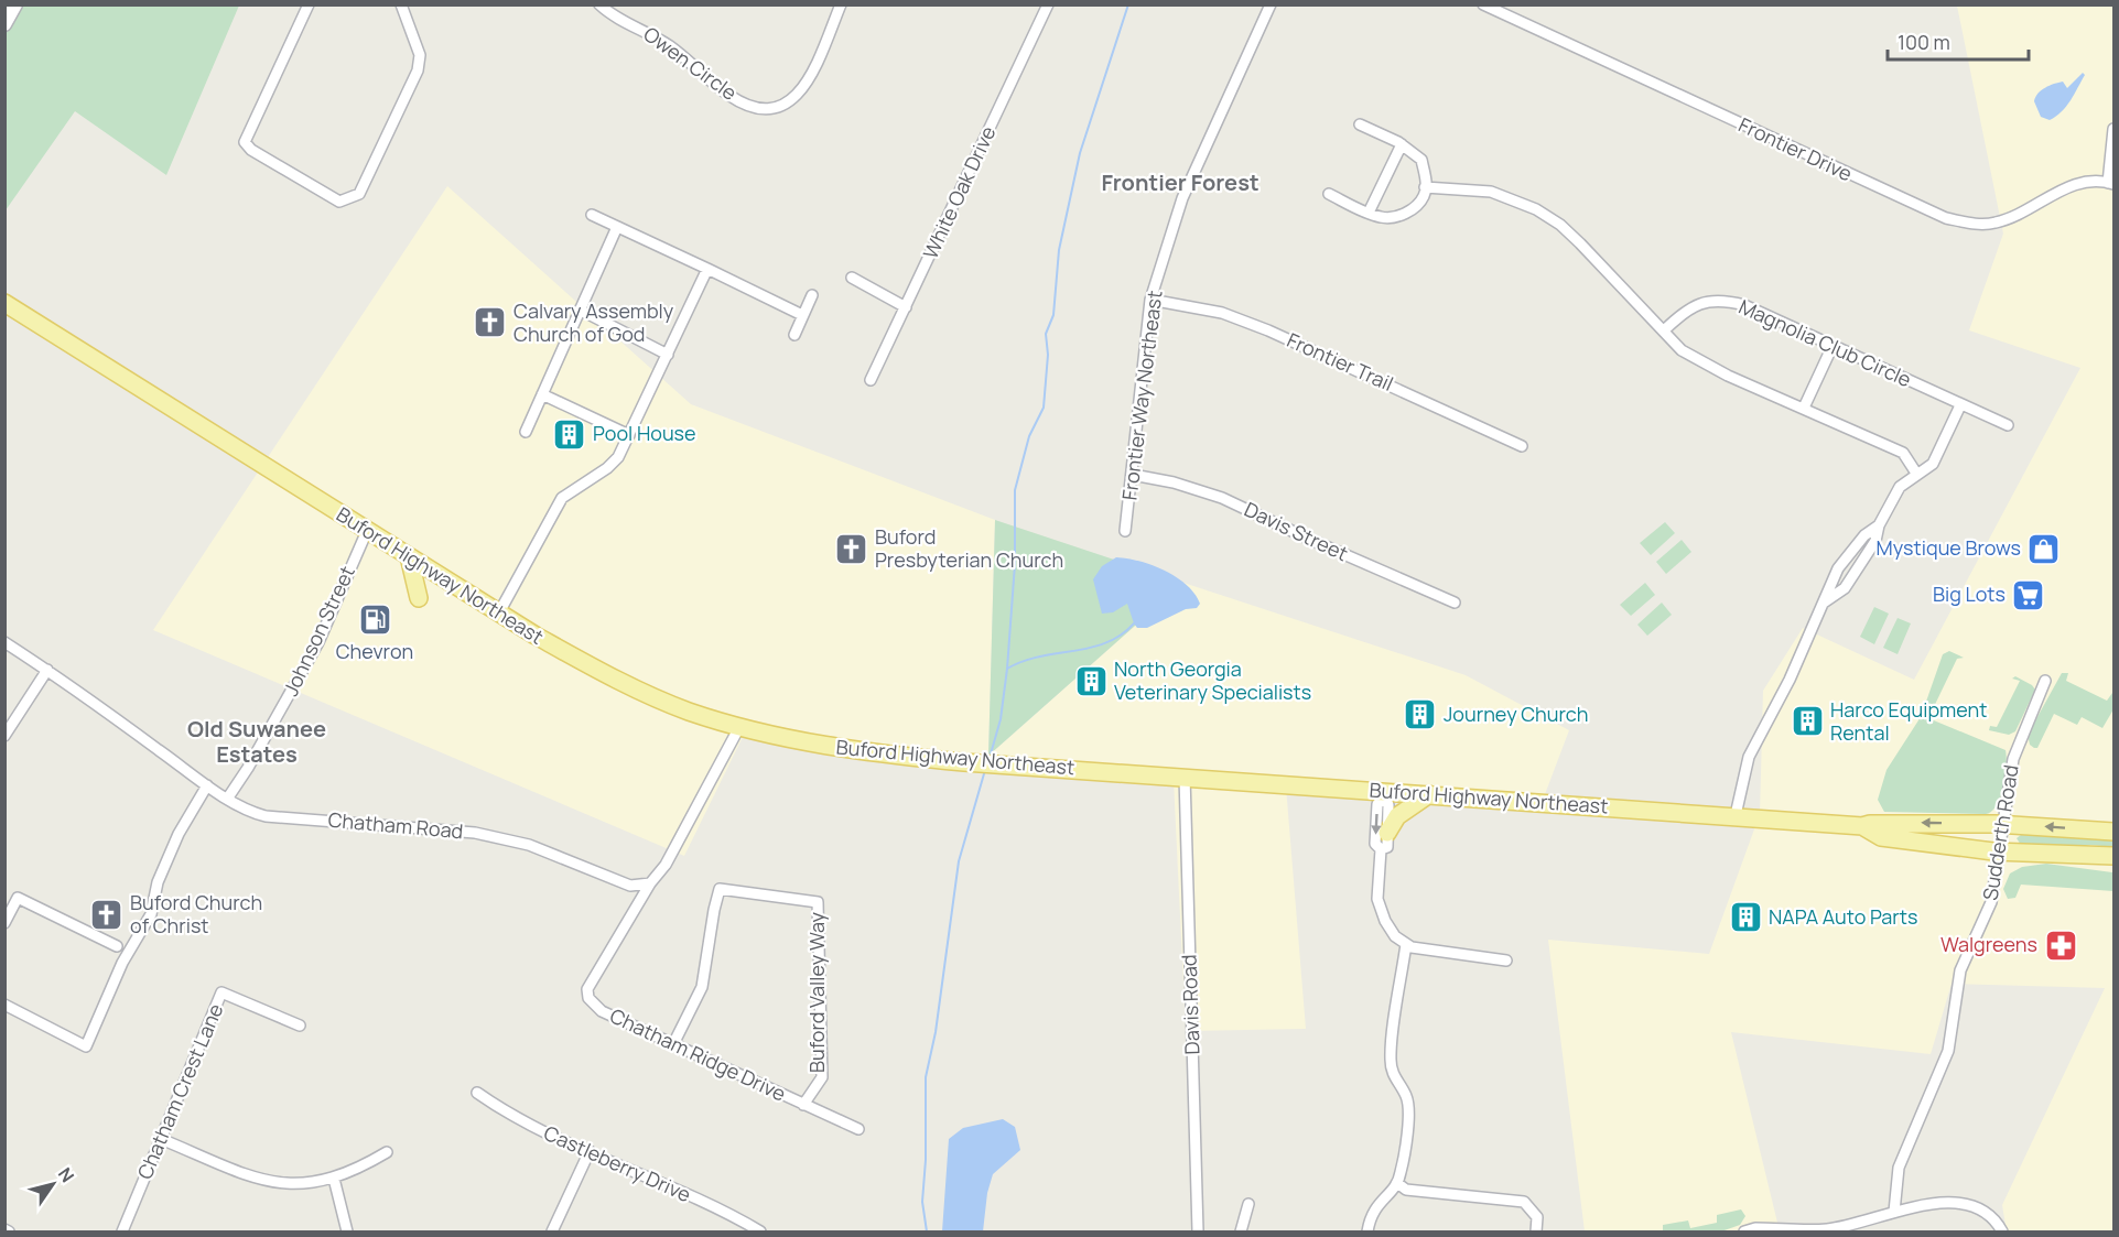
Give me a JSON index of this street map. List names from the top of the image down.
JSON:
{
  "streets": {
    "main road": ["Buford Highway Northeast"],
    "street": [
      "Owen Circle",
      "Frontier Drive",
      "White Oak Drive",
      "Magnolia Club Circle",
      "Frontier Trail",
      "Frontier Way Northeast",
      "Davis Street",
      "Johnson Street",
      "Chatham Road",
      "Sudderth Road",
      "Buford Valley Way",
      "Davis Road",
      "Chatham Ridge Drive",
      "Chatham Crest Lane",
      "Castleberry Drive"
    ]
  },
  "crossings": [
    ["Frontier Trail", "Frontier Way Northeast"],
    ["Frontier Way Northeast", "Davis Street"],
    ["Buford Highway Northeast", "Johnson Street"],
    ["Buford Highway Northeast", "Davis Road"],
    ["Johnson Street", "Chatham Road"],
    ["Chatham Road", "Chatham Ridge Drive"],
    ["Buford Valley Way", "Chatham Ridge Drive"]
  ],
  "districts": ["Frontier Forest", "Old Suwanee Estates"],
  "places": {
    "church": ["Calvary Assembly Church of God", "Buford Presbyterian Church", "Buford Church of Christ"],
    "building": [
      "Pool House",
      "North Georgia Veterinary Specialists",
      "Journey Church",
      "Harco Equipment Rental",
      "NAPA Auto Parts"
    ],
    "shop": ["Mystique Brows"],
    "supermarket": ["Big Lots"],
    "fuel station": ["Chevron"],
    "pharmacy": ["Walgreens"]
  },
  "scale_bar": "100 m",
  "north": "top right"
}
